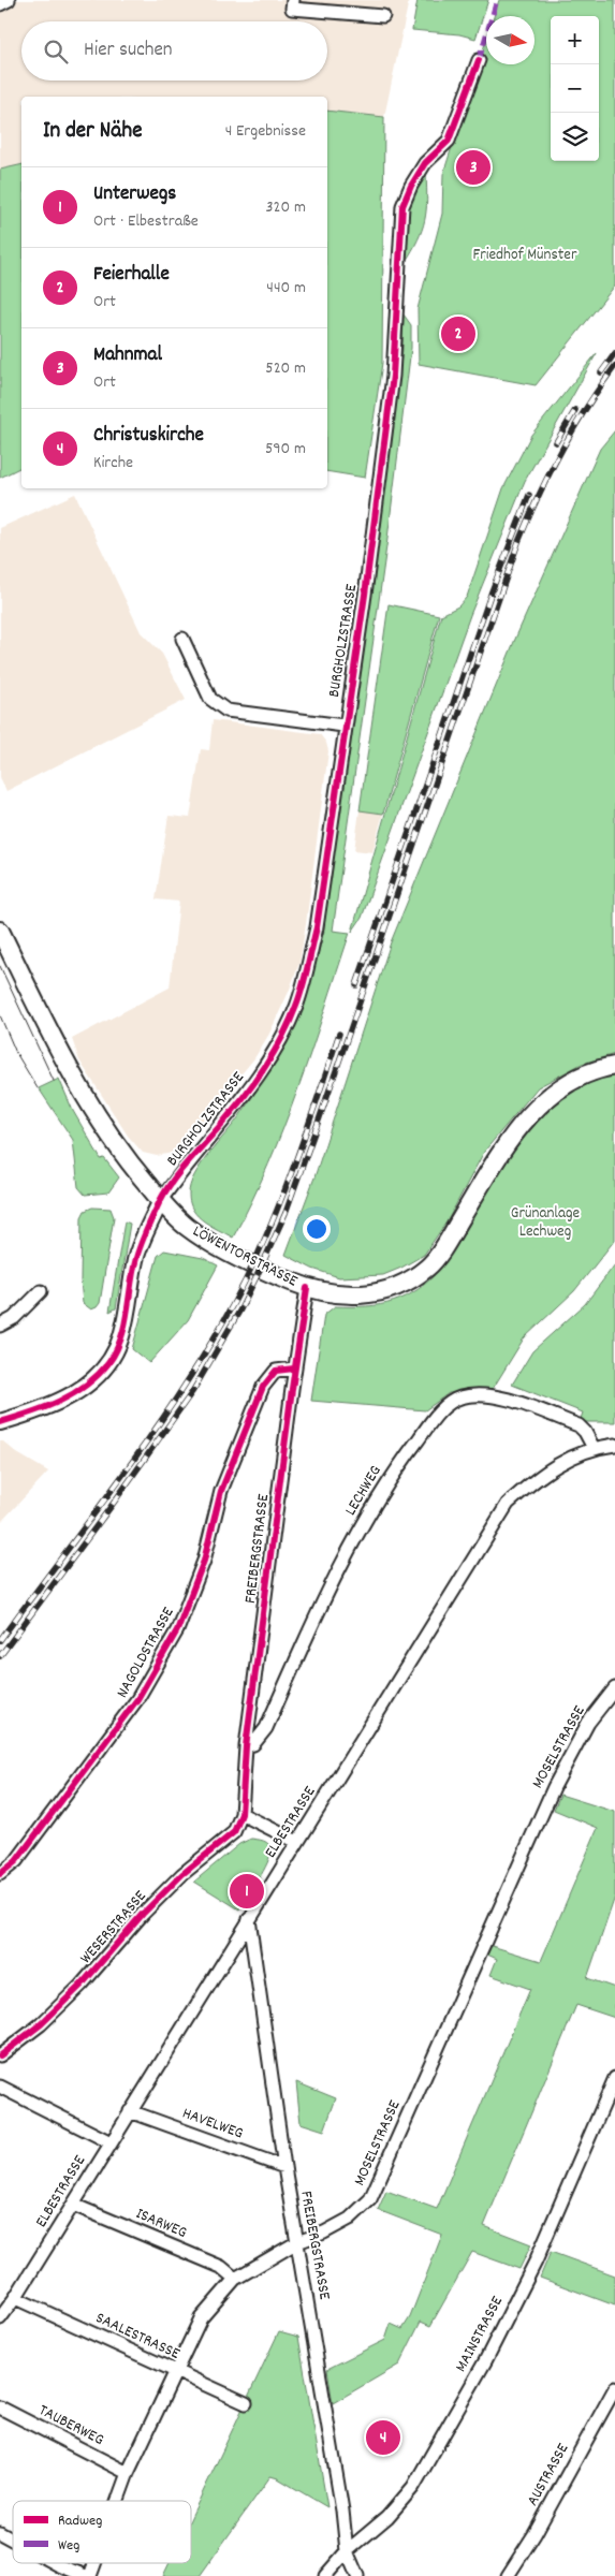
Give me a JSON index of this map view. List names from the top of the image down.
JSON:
{
  "streets": {
    "main road": ["LÖWENTORSTRASSE"],
    "street": [
      "BURGHOLZSTRASSE",
      "LECHWEG",
      "FREIBERGSTRASSE",
      "NAGOLDSTRASSE",
      "MOSELSTRASSE",
      "ELBESTRASSE",
      "WESERSTRASSE",
      "HAVELWEG",
      "ISARWEG",
      "MAINSTRASSE",
      "SAALESTRASSE",
      "TAUBERWEG",
      "AUSTRASSE"
    ]
  },
  "crossings": [
    ["BURGHOLZSTRASSE", "LÖWENTORSTRASSE"],
    ["LÖWENTORSTRASSE", "FREIBERGSTRASSE"],
    ["LECHWEG", "FREIBERGSTRASSE"],
    ["LECHWEG", "ELBESTRASSE"],
    ["FREIBERGSTRASSE", "NAGOLDSTRASSE"],
    ["FREIBERGSTRASSE", "MOSELSTRASSE"],
    ["FREIBERGSTRASSE", "ELBESTRASSE"],
    ["FREIBERGSTRASSE", "WESERSTRASSE"],
    ["FREIBERGSTRASSE", "HAVELWEG"],
    ["FREIBERGSTRASSE", "MAINSTRASSE"],
    ["MOSELSTRASSE", "ISARWEG"],
    ["MOSELSTRASSE", "SAALESTRASSE"],
    ["MOSELSTRASSE", "TAUBERWEG"],
    ["ELBESTRASSE", "HAVELWEG"],
    ["ELBESTRASSE", "ISARWEG"],
    ["ELBESTRASSE", "SAALESTRASSE"]
  ],
  "parks": ["Friedhof Münster", "Grünanlage Lechweg"],
  "legend": ["Radweg", "Weg"],
  "north": "right",
  "page": {
    "map_buttons": ["+", "−"],
    "search": "Hier suchen",
    "heading": ["In der Nähe", "4 Ergebnisse"],
    "pins": [
      "3",
      "2",
      "1",
      "4"
    ],
    "list": [
      {
        "mark": "1",
        "name": "Unterwegs",
        "note": "Ort · Elbestraße",
        "value": "320 m"
      },
      {
        "mark": "2",
        "name": "Feierhalle",
        "note": "Ort",
        "value": "440 m"
      },
      {
        "mark": "3",
        "name": "Mahnmal",
        "note": "Ort",
        "value": "520 m"
      },
      {
        "mark": "4",
        "name": "Christuskirche",
        "note": "Kirche",
        "value": "590 m"
      }
    ]
  }
}
